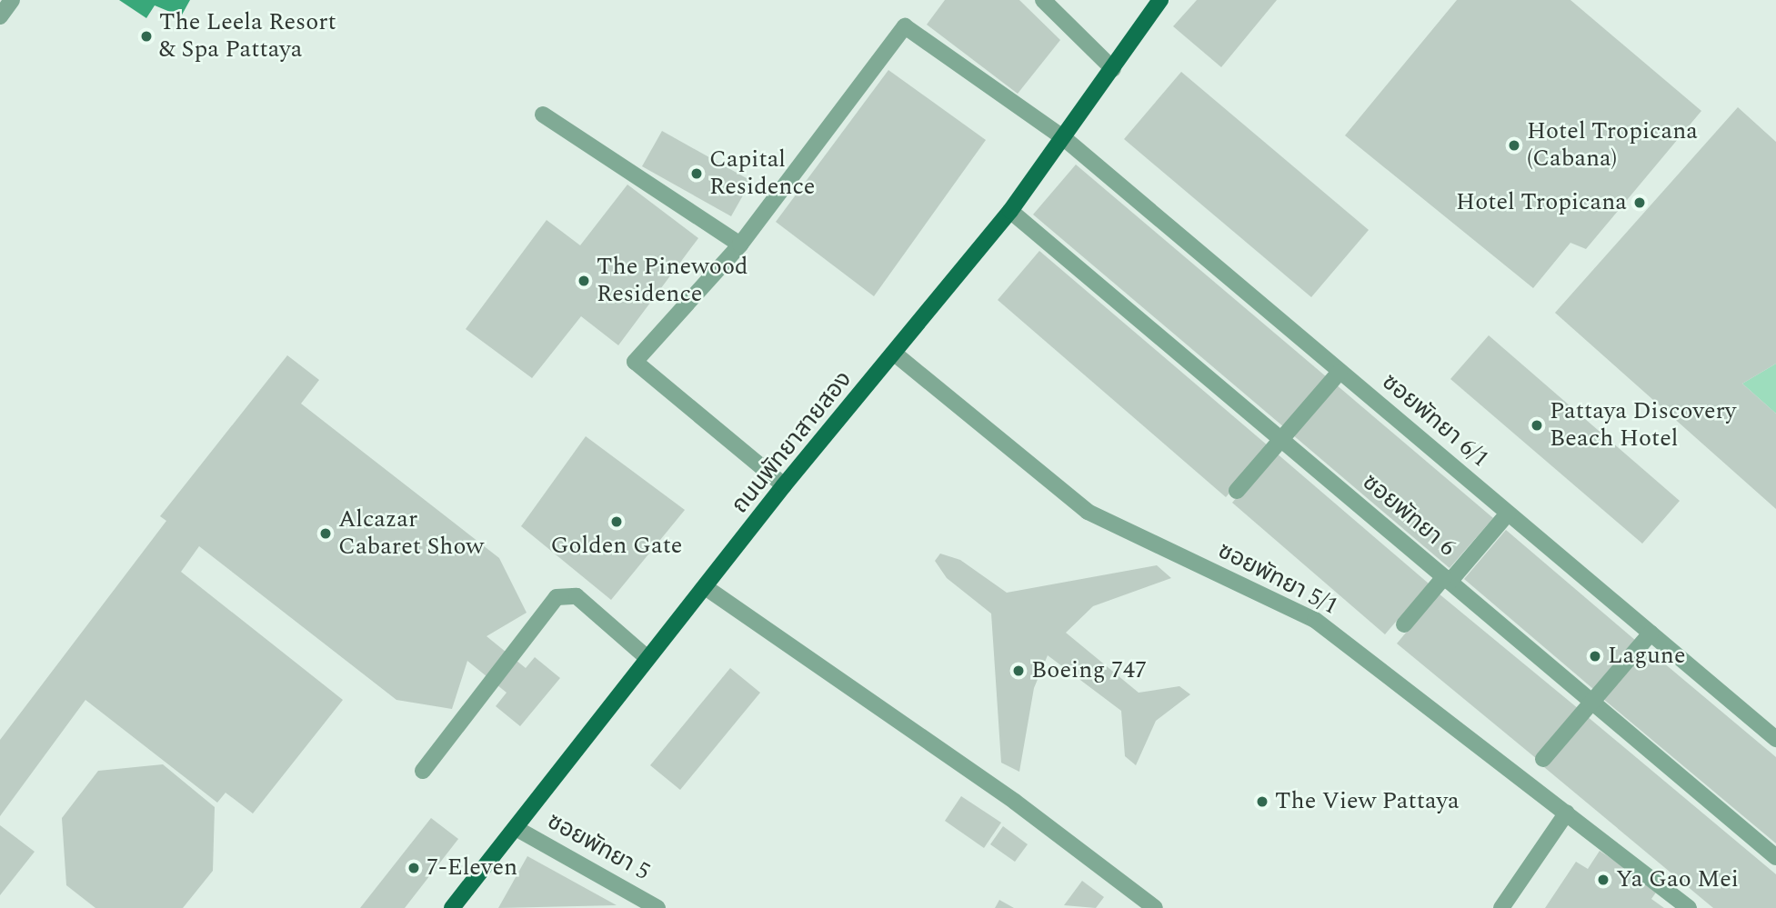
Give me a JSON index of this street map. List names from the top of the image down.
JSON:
{
  "streets": {
    "main road": ["ถนนพัทยาสายสอง"],
    "street": [
      "ซอยพัทยา 6/1",
      "ซอยพัทยา 6",
      "ซอยพัทยา 5/1",
      "ซอยพัทยา 5"
    ]
  },
  "crossings": [
    ["ซอยพัทยา 6/1", "ถนนพัทยาสายสอง"],
    ["ถนนพัทยาสายสอง", "ซอยพัทยา 6"],
    ["ถนนพัทยาสายสอง", "ซอยพัทยา 5/1"],
    ["ถนนพัทยาสายสอง", "ซอยพัทยา 5"]
  ],
  "places": [
    "The Leela Resort & Spa Pattaya",
    "Hotel Tropicana (Cabana)",
    "Capital Residence",
    "Hotel Tropicana",
    "The Pinewood Residence",
    "Pattaya Discovery Beach Hotel",
    "Golden Gate",
    "Alcazar Cabaret Show",
    "Lagune",
    "Boeing 747",
    "The View Pattaya",
    "7-Eleven",
    "Ya Gao Mei"
  ]
}
